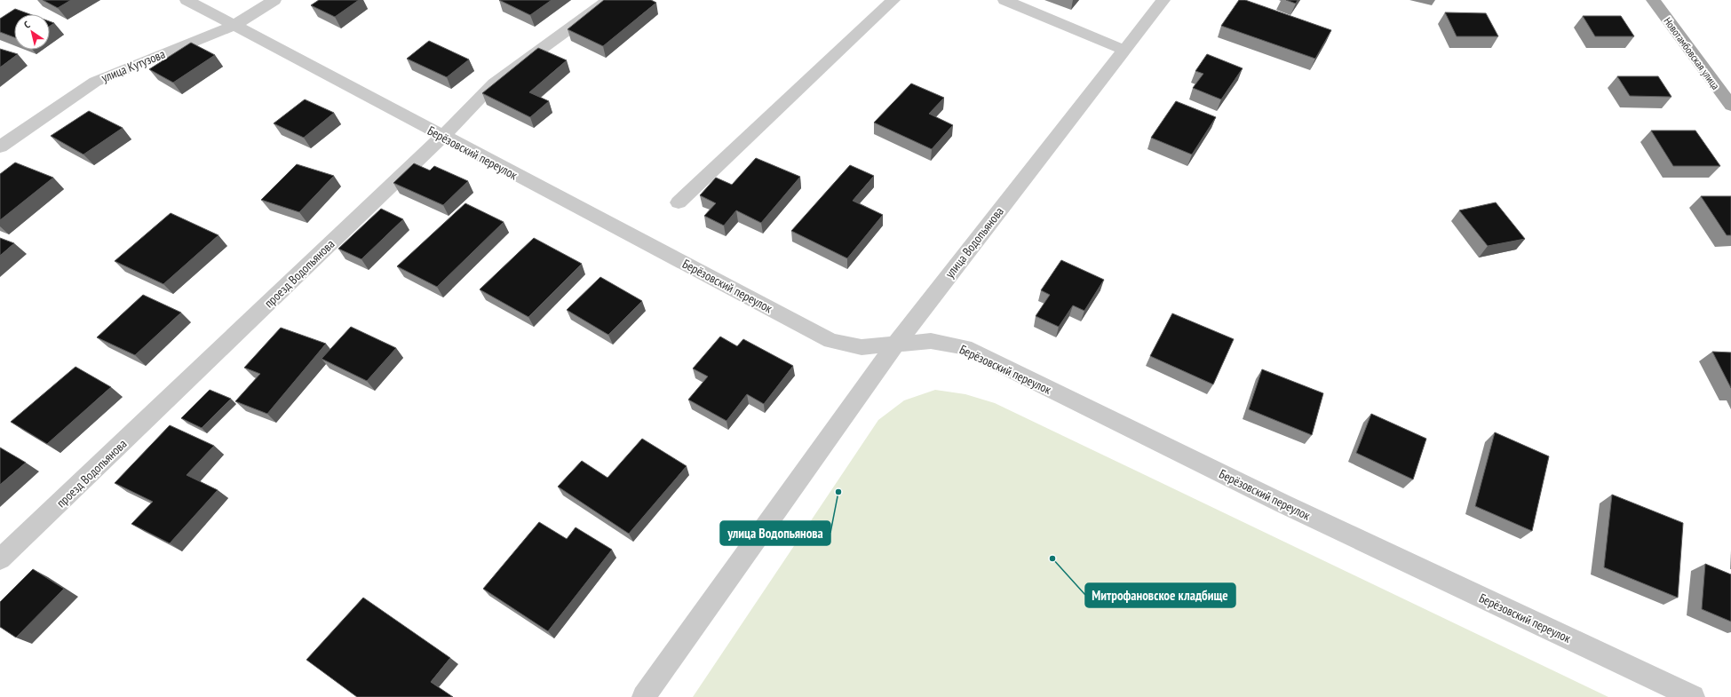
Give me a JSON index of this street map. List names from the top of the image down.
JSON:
{
  "streets": {
    "main road": ["Новотамбовская улица"],
    "street": [
      "улица Кутузова",
      "Берёзовский переулок",
      "улица Водопьянова",
      "проезд Водопьянова"
    ]
  },
  "crossings": [
    ["улица Кутузова", "Берёзовский переулок"],
    ["Берёзовский переулок", "улица Водопьянова"],
    ["Берёзовский переулок", "проезд Водопьянова"]
  ],
  "places": ["улица Водопьянова", "Митрофановское кладбище"],
  "north": "top left"
}
